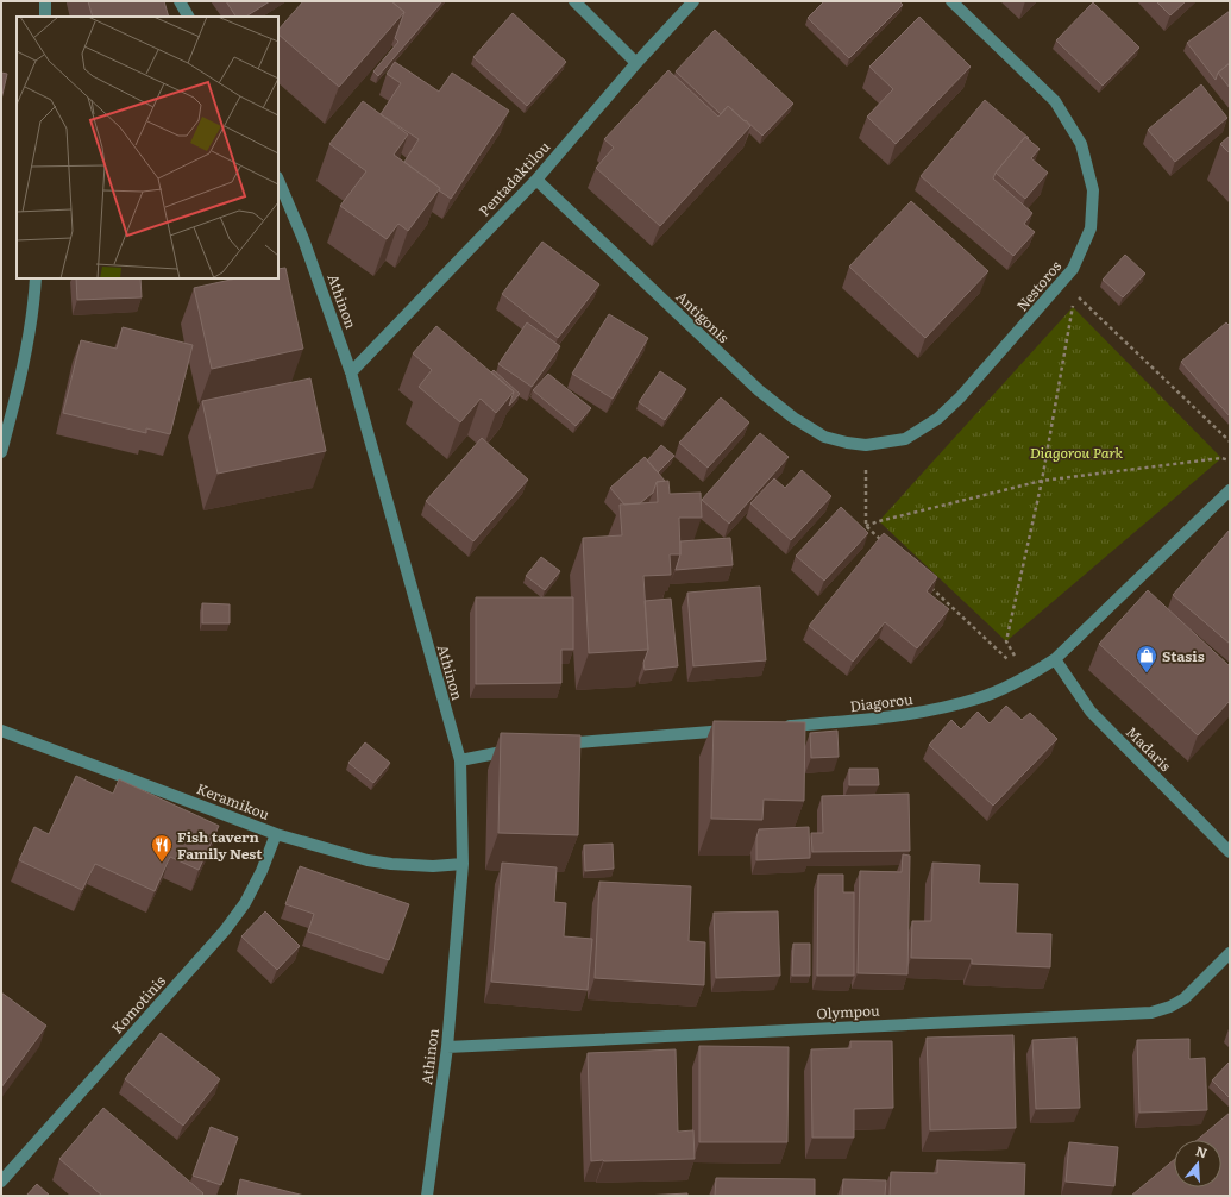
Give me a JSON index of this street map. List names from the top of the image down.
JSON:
{
  "streets": {
    "street": [
      "Pentadaktilou",
      "Nestoros",
      "Athinon",
      "Antigonis",
      "Diagorou",
      "Madaris",
      "Keramikou",
      "Komotinis",
      "Olympou"
    ]
  },
  "crossings": [
    ["Pentadaktilou", "Athinon"],
    ["Pentadaktilou", "Antigonis"],
    ["Nestoros", "Antigonis"],
    ["Athinon", "Keramikou"],
    ["Athinon", "Olympou"],
    ["Diagorou", "Madaris"],
    ["Keramikou", "Komotinis"]
  ],
  "parks": ["Diagorou Park"],
  "places": {
    "shop": ["Stasis"],
    "restaurant": ["Fish tavern Family Nest"]
  },
  "north": "top"
}
